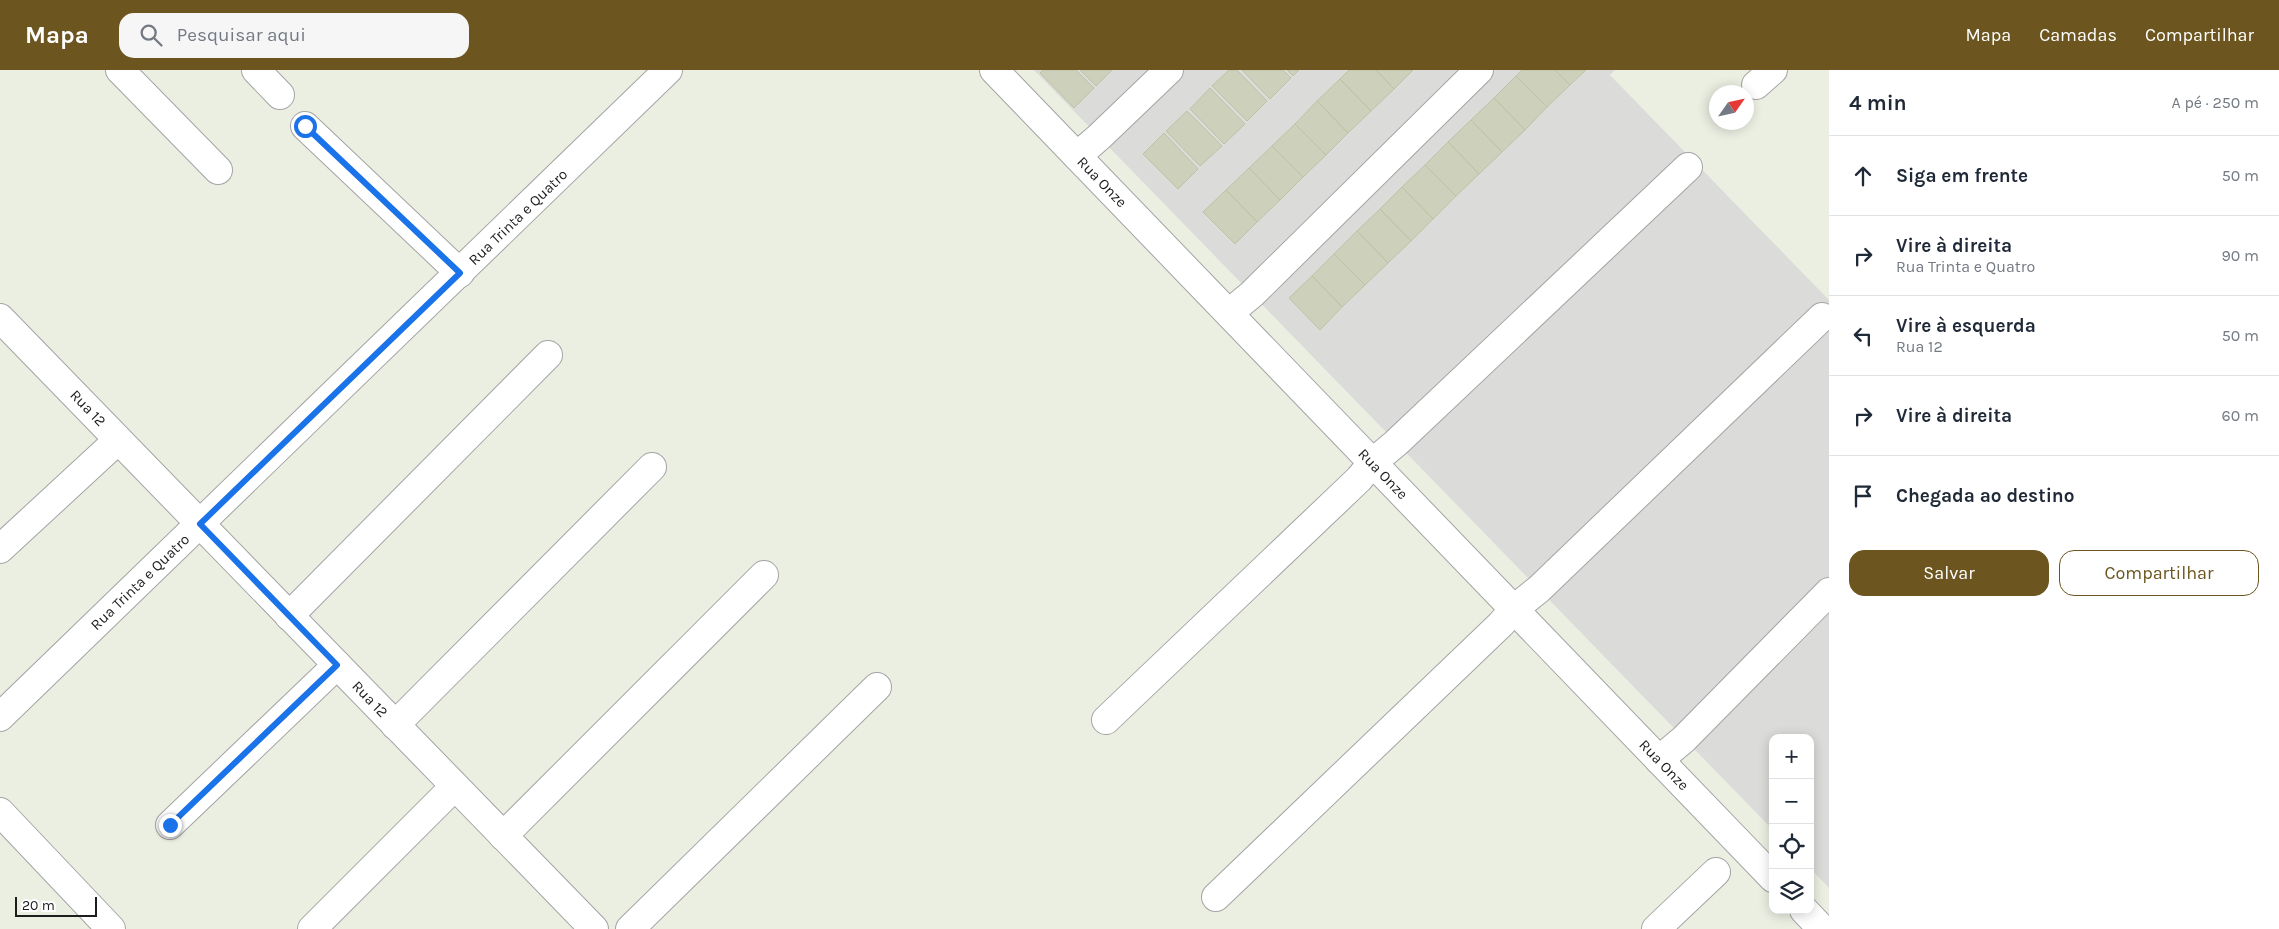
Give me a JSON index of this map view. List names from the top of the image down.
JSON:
{
  "streets": {
    "street": ["Rua Onze", "Rua Trinta e Quatro", "Rua 12"]
  },
  "crossings": [
    ["Rua Trinta e Quatro", "Rua 12"]
  ],
  "scale_bar": "20 m",
  "north": "top right",
  "page": {
    "header": "Mapa",
    "search": "Pesquisar aqui",
    "nav": ["Mapa", "Camadas", "Compartilhar"],
    "heading": ["4 min", "A pé · 250 m"],
    "list": [
      ["Siga em frente", "50 m"],
      ["Vire à direita", "Rua Trinta e Quatro", "90 m"],
      ["Vire à esquerda", "Rua 12", "50 m"],
      ["Vire à direita", "60 m"],
      "Chegada ao destino"
    ],
    "buttons": ["Salvar", "Compartilhar"],
    "map_buttons": ["+", "−"],
    "scale": "20 m"
  }
}
